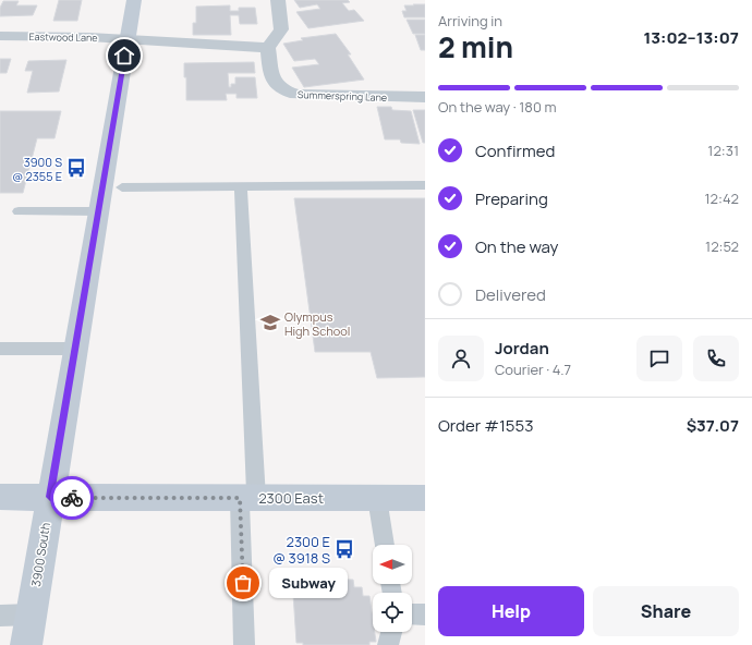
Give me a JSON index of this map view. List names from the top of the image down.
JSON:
{
  "streets": {
    "main road": ["2300 East", "3900 South"],
    "street": ["Eastwood Lane", "Summerspring Lane"]
  },
  "crossings": [
    ["Eastwood Lane", "3900 South"],
    ["2300 East", "3900 South"]
  ],
  "places": {
    "bus stop": ["3900 S @ 2355 E", "2300 E @ 3918 S"],
    "school or university": ["Olympus High School"],
    "other": ["Subway"]
  },
  "north": "left",
  "page": {
    "heading": ["2 min", "Arriving in", "13:02–13:07"],
    "panel": [
      "Jordan",
      "Courier · 4.7",
      "Order #1553",
      "$37.07"
    ],
    "bar": "On the way · 180 m",
    "list": [
      ["Confirmed", "12:31"],
      ["Preparing", "12:42"],
      ["On the way", "12:52"],
      "Delivered"
    ],
    "bubble": "Subway",
    "buttons": ["Help", "Share"]
  }
}
